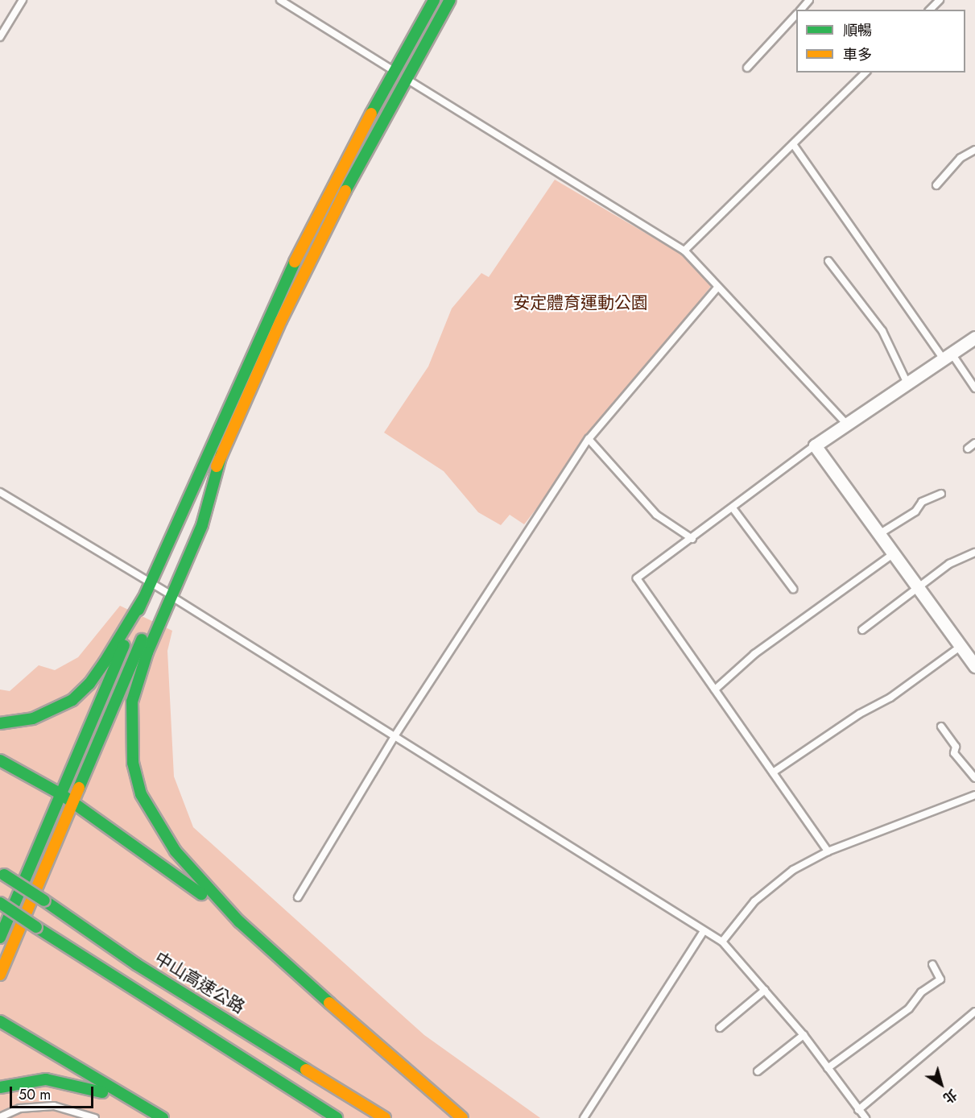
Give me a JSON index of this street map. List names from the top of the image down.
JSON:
{
  "streets": {
    "main road": ["中山高速公路"]
  },
  "parks": ["安定體育運動公園"],
  "legend": ["順暢", "車多"],
  "scale_bar": "50 m",
  "north": "bottom right"
}
